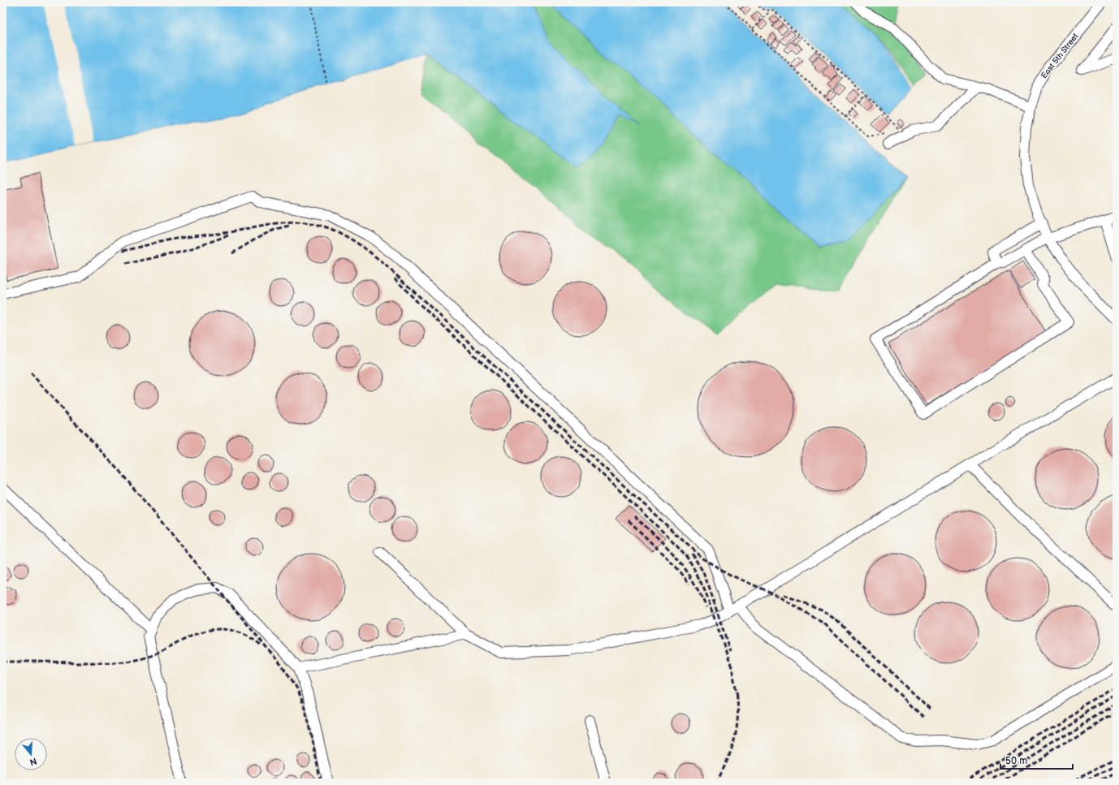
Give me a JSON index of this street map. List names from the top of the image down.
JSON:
{
  "streets": {
    "street": ["East 5th Street"]
  },
  "scale_bar": "50 m",
  "north": "bottom"
}
